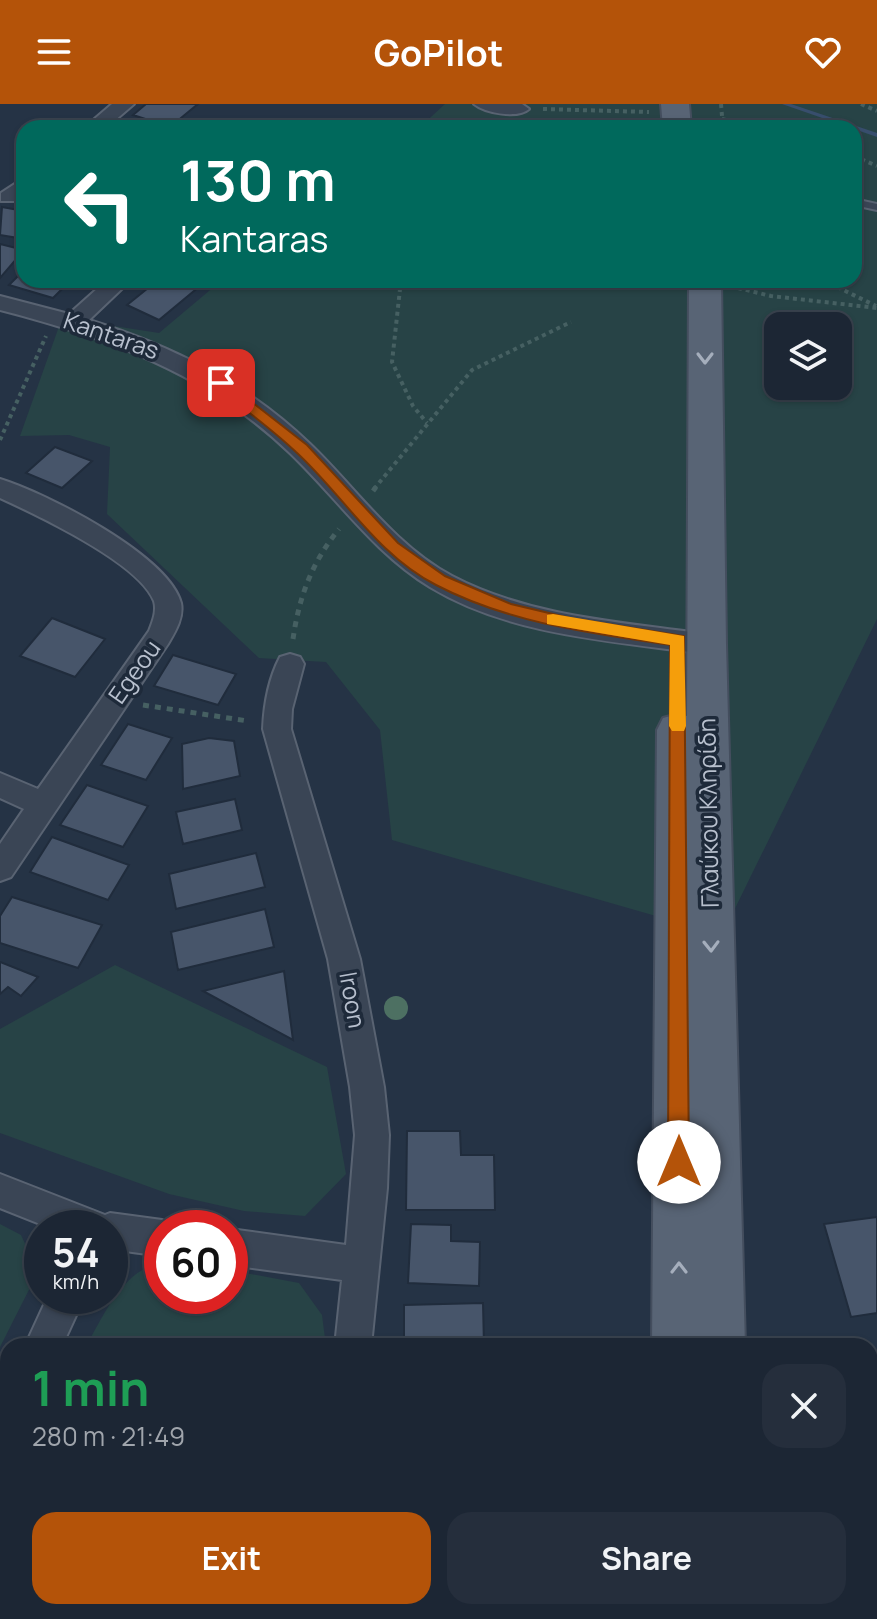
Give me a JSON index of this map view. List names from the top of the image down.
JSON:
{
  "streets": {
    "main road": ["Γλαύκου Κληρίδη"],
    "street": ["Kantaras", "Egeou", "Iroon"]
  },
  "crossings": [
    ["Kantaras", "Γλαύκου Κληρίδη"]
  ],
  "page": {
    "header": "GoPilot",
    "turn": ["130 m", "Kantaras"],
    "speed": "54 km/h",
    "limit": "60",
    "heading": ["1 min", "280 m · 21:49"],
    "buttons": ["Exit", "Share"]
  }
}
